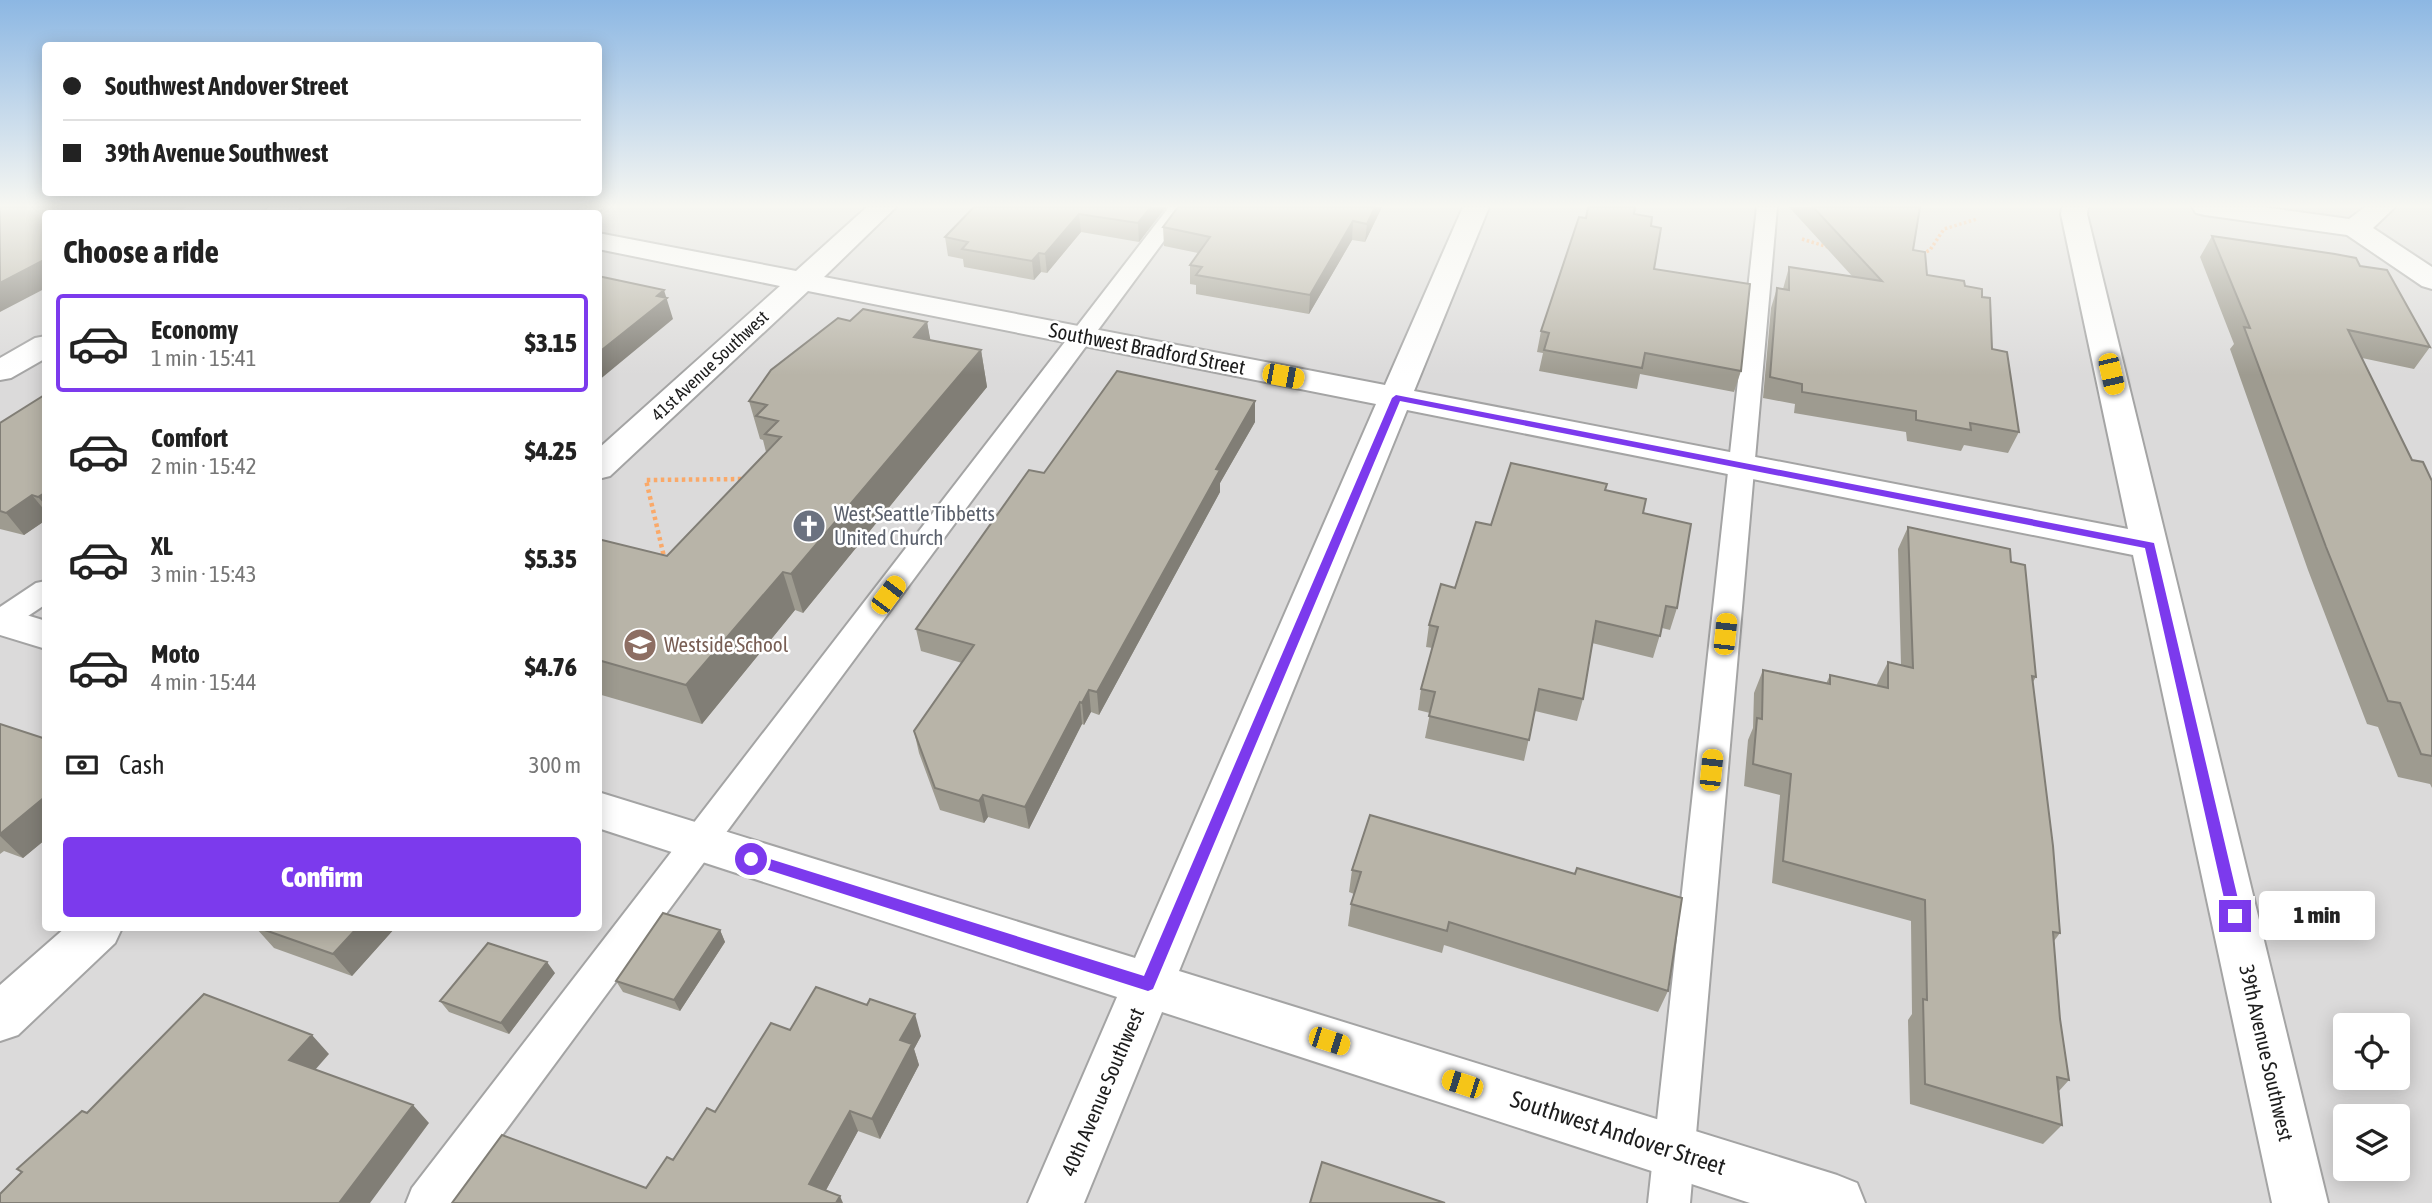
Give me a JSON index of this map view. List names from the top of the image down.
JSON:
{
  "streets": {
    "street": [
      "Southwest Bradford Street",
      "41st Avenue Southwest",
      "39th Avenue Southwest",
      "40th Avenue Southwest",
      "Southwest Andover Street"
    ]
  },
  "crossings": [
    ["Southwest Bradford Street", "41st Avenue Southwest"],
    ["Southwest Bradford Street", "39th Avenue Southwest"],
    ["Southwest Bradford Street", "40th Avenue Southwest"],
    ["40th Avenue Southwest", "Southwest Andover Street"]
  ],
  "places": {
    "church": ["West Seattle Tibbetts United Church"],
    "school or university": ["Westside School"]
  },
  "page": {
    "banner": ["Southwest Andover Street", "39th Avenue Southwest"],
    "heading": "Choose a ride",
    "list": [
      {
        "name": "Economy",
        "note": "1 min · 15:41",
        "value": "$3.15"
      },
      {
        "name": "Comfort",
        "note": "2 min · 15:42",
        "value": "$4.25"
      },
      {
        "name": "XL",
        "note": "3 min · 15:43",
        "value": "$5.35"
      },
      {
        "name": "Moto",
        "note": "4 min · 15:44",
        "value": "$4.76"
      }
    ],
    "pay": ["Cash", "300 m"],
    "buttons": "Confirm",
    "bubble": "1 min"
  }
}
